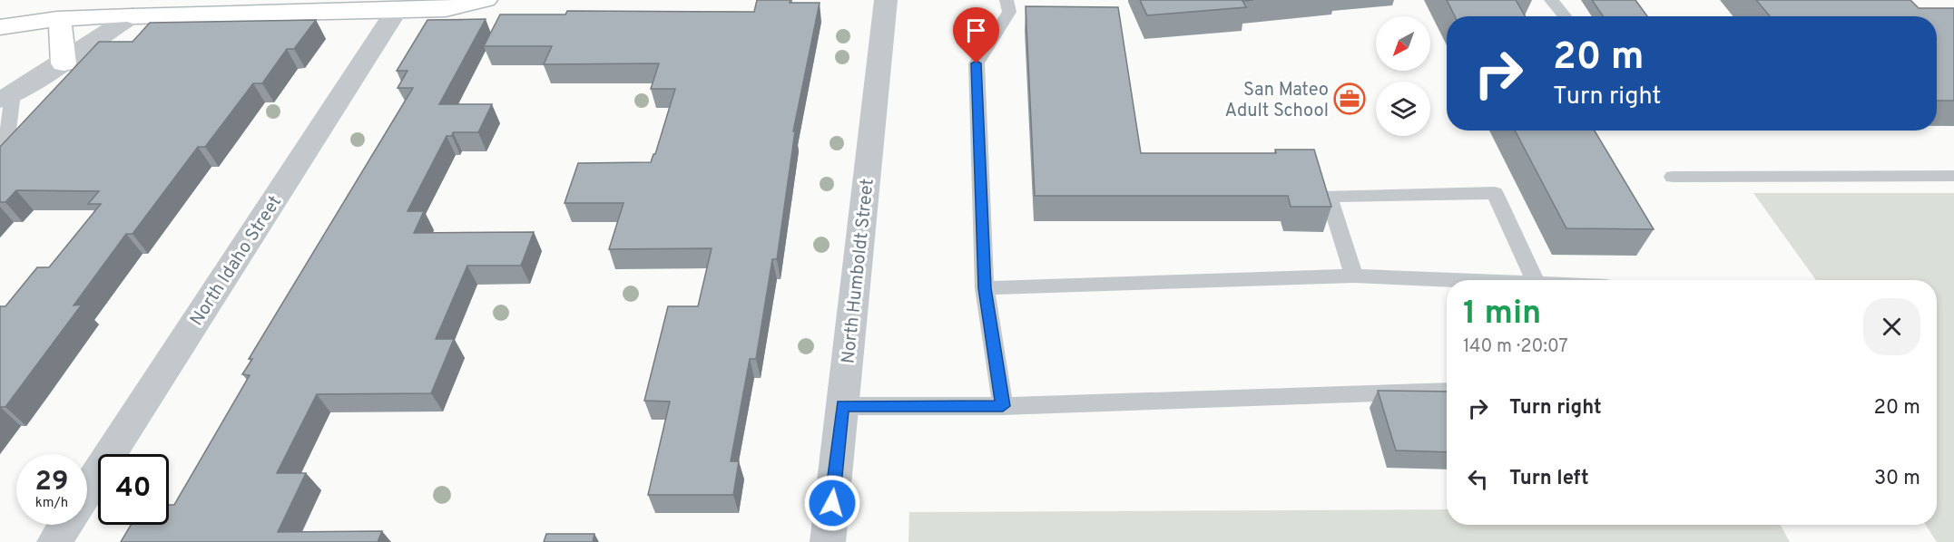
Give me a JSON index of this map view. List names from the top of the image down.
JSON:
{
  "streets": {
    "street": ["North Idaho Street", "North Humboldt Street"]
  },
  "places": {
    "office": ["San Mateo Adult School"]
  },
  "north": "bottom left",
  "page": {
    "turn": ["20 m", "Turn right"],
    "heading": ["1 min", "140 m · 20:07"],
    "list": [
      {
        "name": "Turn right",
        "value": "20 m"
      },
      {
        "name": "Turn left",
        "value": "30 m"
      }
    ],
    "speed": "29 km/h",
    "limit": "40"
  }
}
